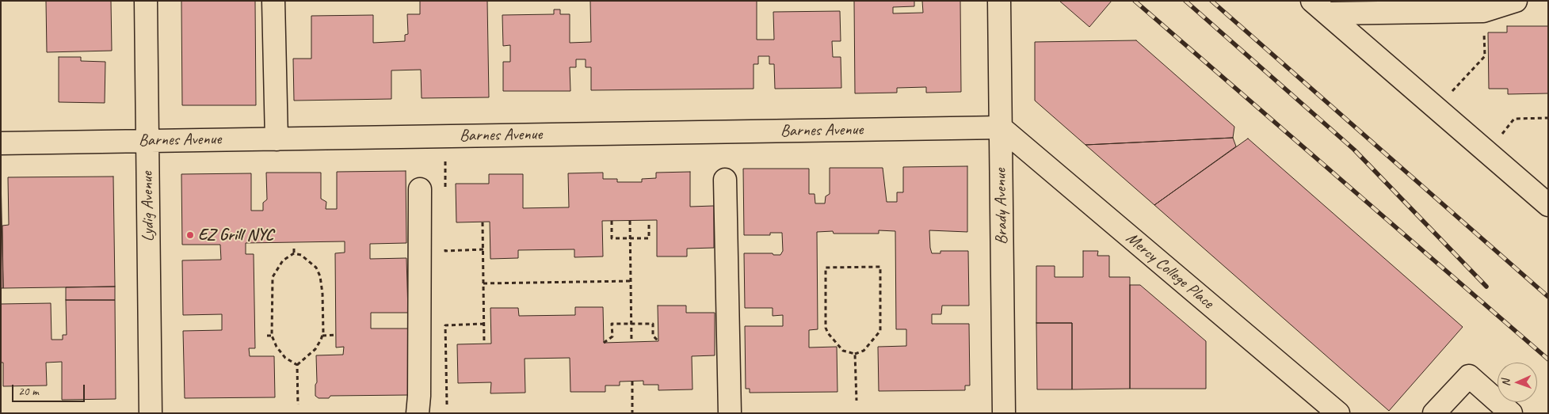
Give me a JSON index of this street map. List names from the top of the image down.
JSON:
{
  "streets": {
    "street": [
      "Barnes Avenue",
      "Lydig Avenue",
      "Brady Avenue",
      "Mercy College Place"
    ]
  },
  "crossings": [
    ["Barnes Avenue", "Lydig Avenue"],
    ["Barnes Avenue", "Brady Avenue"],
    ["Barnes Avenue", "Mercy College Place"],
    ["Brady Avenue", "Mercy College Place"]
  ],
  "places": ["EZ Grill NYC"],
  "scale_bar": "20 m",
  "north": "left"
}
